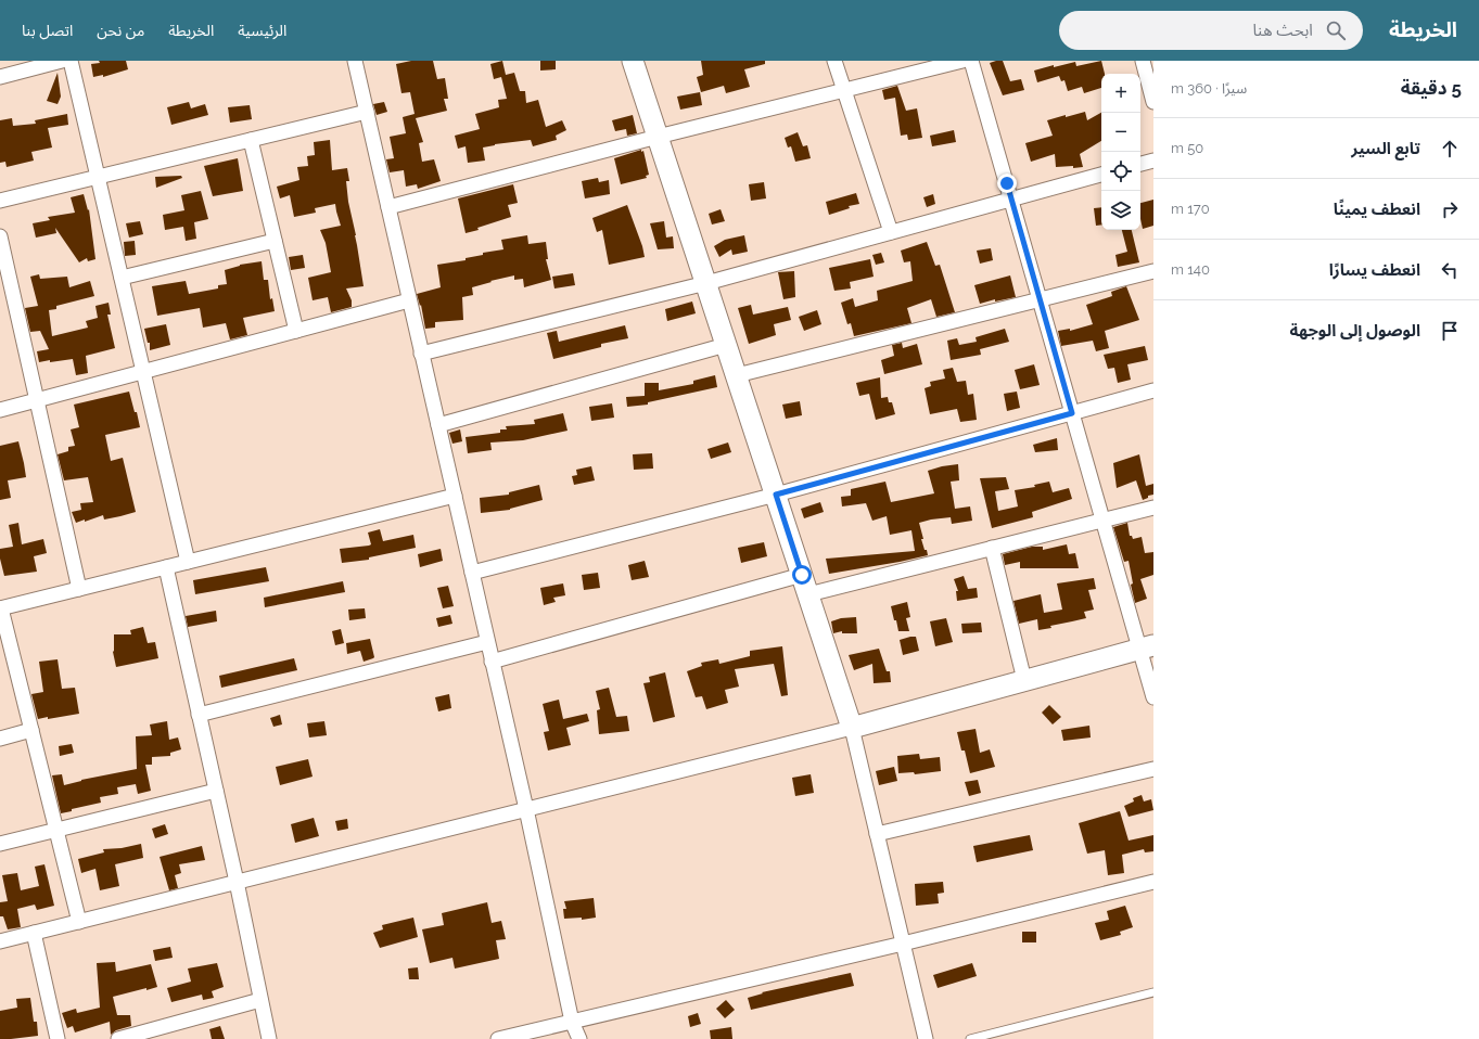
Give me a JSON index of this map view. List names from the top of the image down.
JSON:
{
  "page": {
    "header": "الخريطة",
    "search": "ابحث هنا",
    "nav": [
      "الرئيسية",
      "الخريطة",
      "من نحن",
      "اتصل بنا"
    ],
    "heading": ["5 دقيقة", "سيرًا · 360 m"],
    "map_buttons": ["+", "−"],
    "list": [
      ["تابع السير", "50 m"],
      ["انعطف يمينًا", "170 m"],
      ["انعطف يسارًا", "140 m"],
      "الوصول إلى الوجهة"
    ]
  }
}
